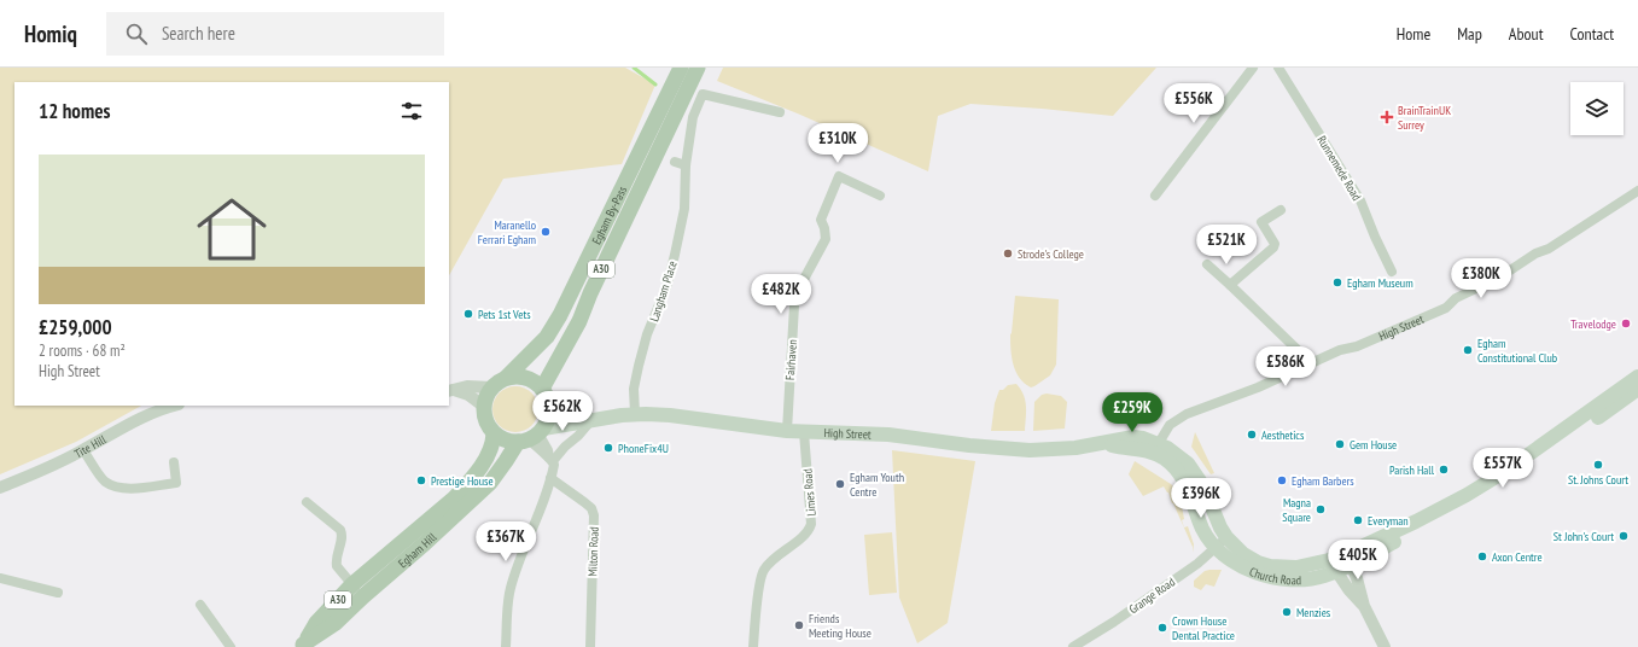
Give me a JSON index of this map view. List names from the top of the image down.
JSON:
{
  "streets": {
    "main road": [
      "Egham By-Pass",
      "A30",
      "High Street",
      "Egham Hill",
      "Church Road"
    ],
    "street": [
      "Runnemede Road",
      "Langham Place",
      "Fairhaven",
      "Tite Hill",
      "Limes Road",
      "Milton Road",
      "Grange Road"
    ]
  },
  "crossings": [
    ["Egham By-Pass", "High Street"],
    ["Egham By-Pass", "Egham Hill"],
    ["Langham Place", "High Street"],
    ["High Street", "Fairhaven"],
    ["High Street", "Limes Road"],
    ["High Street", "Egham Hill"],
    ["High Street", "Church Road"],
    ["Church Road", "Grange Road"]
  ],
  "places": {
    "health": ["BrainTrainUK Surrey"],
    "other": [
      "Maranello Ferrari Egham",
      "Strode's College",
      "Egham Museum",
      "Pets 1st Vets",
      "Travelodge",
      "Egham Constitutional Club",
      "Aesthetics",
      "Gem House",
      "PhoneFix4U",
      "St. Johns Court",
      "Parish Hall",
      "Prestige House",
      "Egham Barbers",
      "Egham Youth Centre",
      "Magna Square",
      "Everyman",
      "St John's Court",
      "Axon Centre",
      "Menzies",
      "Friends Meeting House",
      "Crown House Dental Practice"
    ]
  },
  "page": {
    "header": "Homiq",
    "search": "Search here",
    "nav": [
      "Home",
      "Map",
      "About",
      "Contact"
    ],
    "heading": "12 homes",
    "price": [
      "£556K",
      "£310K",
      "£521K",
      "£380K",
      "£482K",
      "£586K",
      "£562K",
      "£259K",
      "£557K",
      "£396K",
      "£367K",
      "£405K"
    ],
    "list": [
      {
        "name": "£259,000",
        "note": "2 rooms · 68 m² · High Street"
      }
    ]
  }
}
